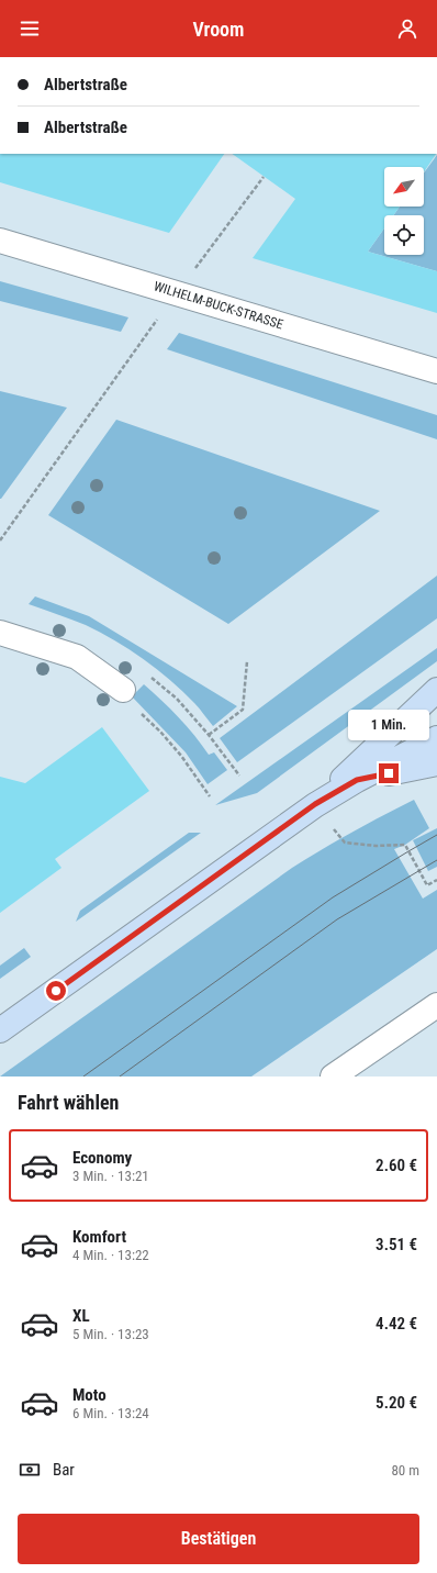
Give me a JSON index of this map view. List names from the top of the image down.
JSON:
{
  "streets": {
    "street": ["WILHELM-BUCK-STRASSE"]
  },
  "north": "bottom left",
  "page": {
    "header": "Vroom",
    "banner": ["Albertstraße", "Albertstraße"],
    "bubble": "1 Min.",
    "heading": "Fahrt wählen",
    "list": [
      {
        "name": "Economy",
        "note": "3 Min. · 13:21",
        "value": "2.60 €"
      },
      {
        "name": "Komfort",
        "note": "4 Min. · 13:22",
        "value": "3.51 €"
      },
      {
        "name": "XL",
        "note": "5 Min. · 13:23",
        "value": "4.42 €"
      },
      {
        "name": "Moto",
        "note": "6 Min. · 13:24",
        "value": "5.20 €"
      }
    ],
    "pay": ["Bar", "80 m"],
    "buttons": "Bestätigen"
  }
}
